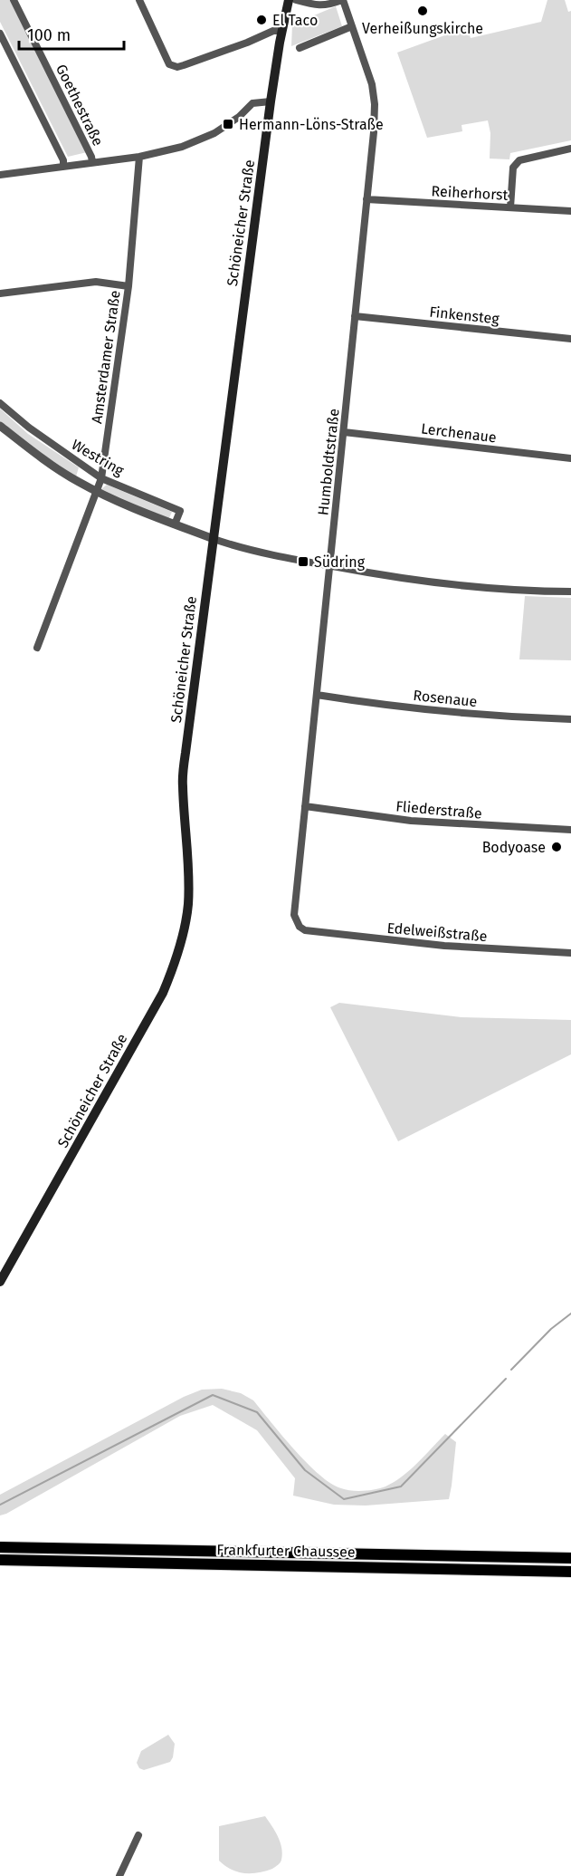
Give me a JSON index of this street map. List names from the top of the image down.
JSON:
{
  "streets": {
    "main road": ["Schöneicher Straße", "Frankfurter Chaussee"],
    "street": [
      "Goethestraße",
      "Reiherhorst",
      "Finkensteg",
      "Amsterdamer Straße",
      "Lerchenaue",
      "Westring",
      "Humboldtstraße",
      "Rosenaue",
      "Fliederstraße",
      "Edelweißstraße"
    ]
  },
  "crossings": [
    ["Reiherhorst", "Humboldtstraße"],
    ["Schöneicher Straße", "Westring"],
    ["Finkensteg", "Humboldtstraße"],
    ["Amsterdamer Straße", "Westring"],
    ["Lerchenaue", "Humboldtstraße"],
    ["Humboldtstraße", "Rosenaue"],
    ["Humboldtstraße", "Fliederstraße"],
    ["Humboldtstraße", "Edelweißstraße"]
  ],
  "places": {
    "other": ["Verheißungskirche", "El Taco", "Bodyoase"],
    "transit": ["Hermann-Löns-Straße", "Südring"]
  },
  "scale_bar": "100 m"
}
